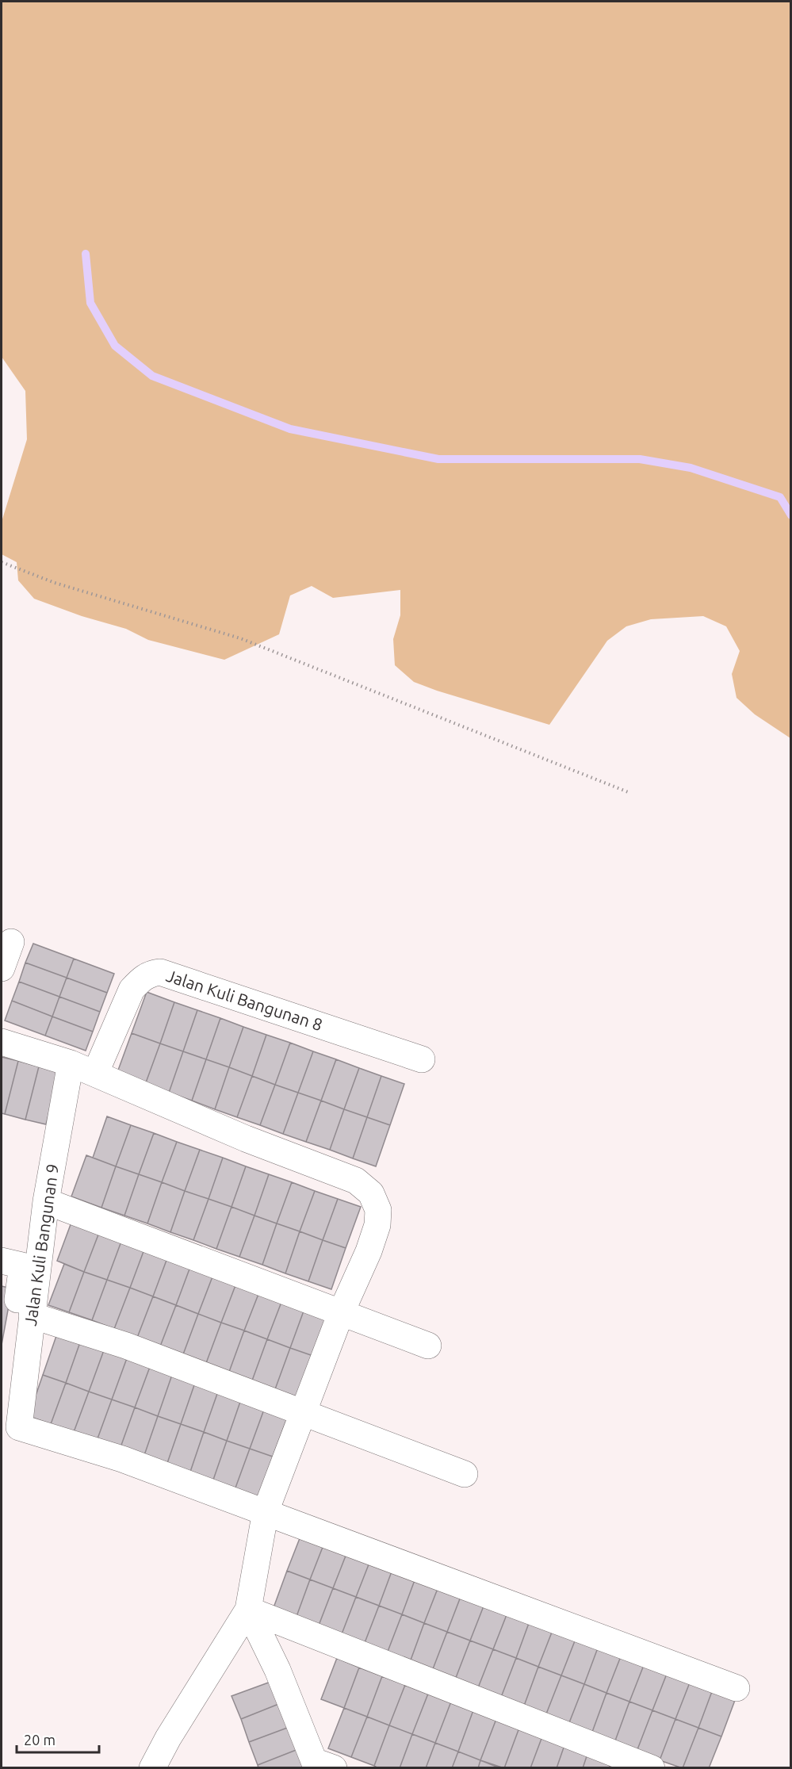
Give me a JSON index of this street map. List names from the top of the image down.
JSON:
{
  "streets": {
    "street": ["Jalan Kuli Bangunan 8", "Jalan Kuli Bangunan 9"]
  },
  "scale_bar": "20 m"
}
